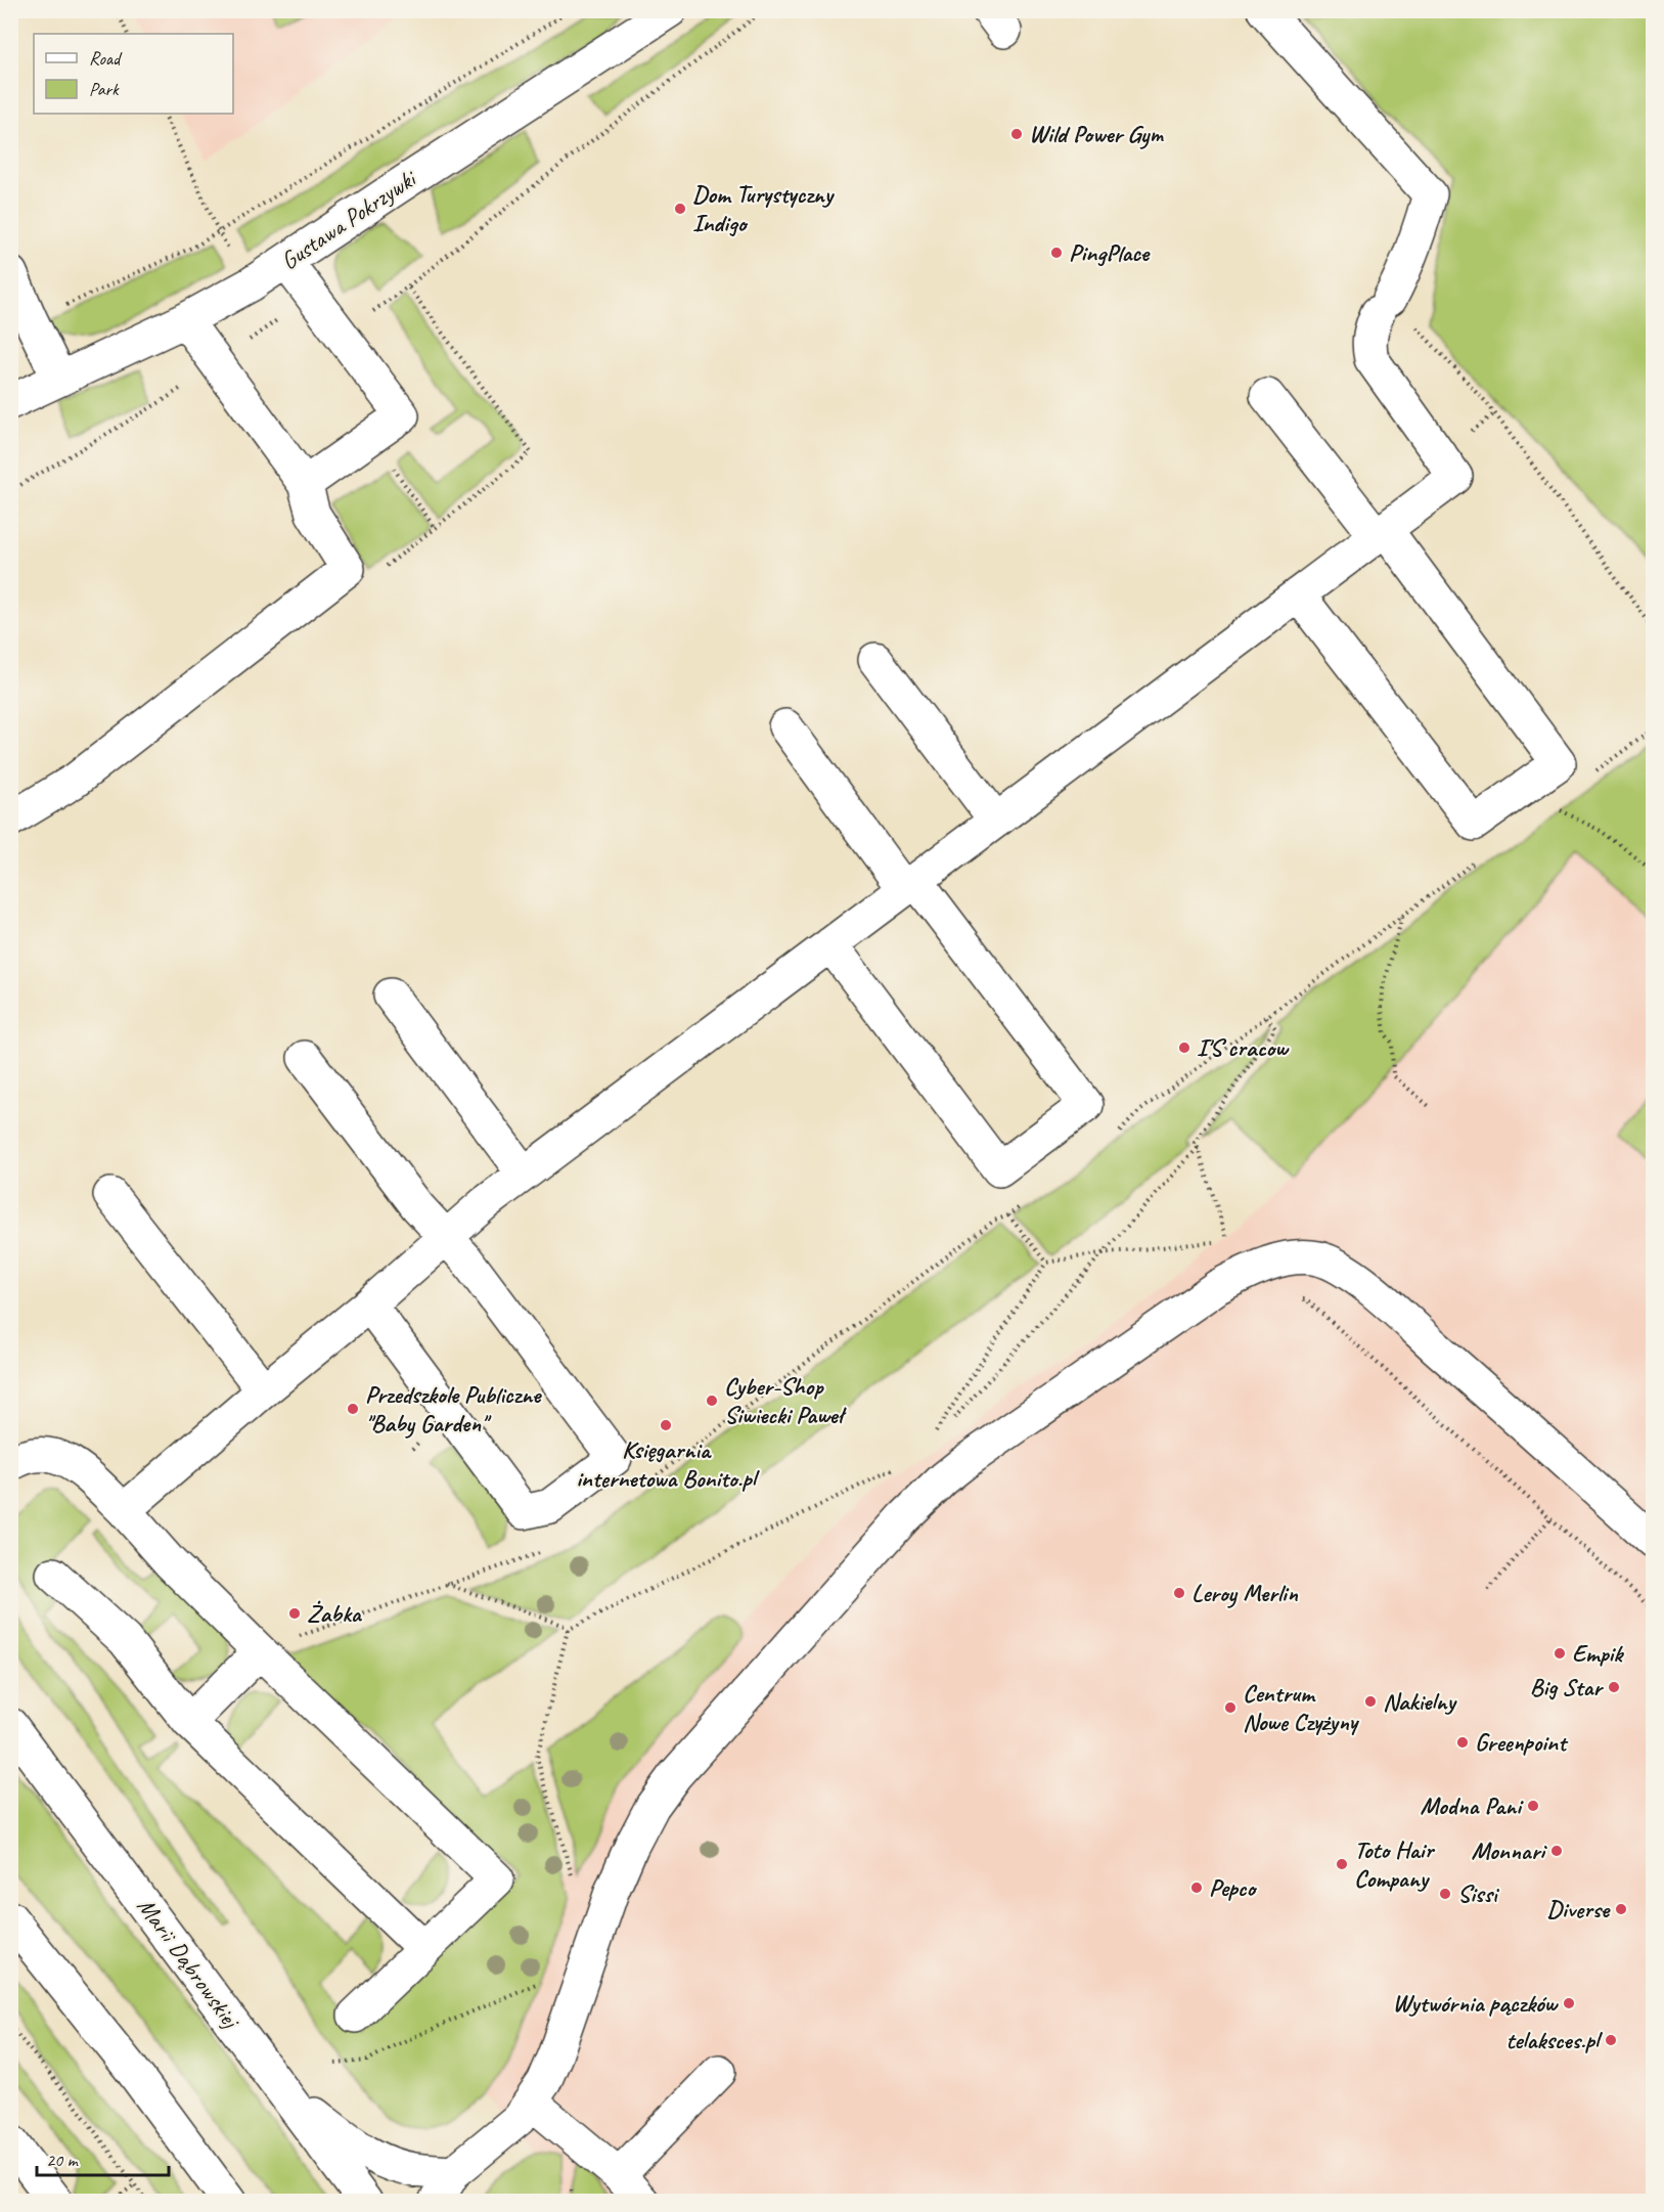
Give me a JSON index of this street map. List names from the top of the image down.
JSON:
{
  "streets": {
    "street": ["Gustawa Pokrzywki", "Marii Dąbrowskiej"]
  },
  "places": [
    "Wild Power Gym",
    "Dom Turystyczny Indigo",
    "PingPlace",
    "I'S cracow",
    "Cyber-Shop Siwiecki Paweł",
    "Przedszkole Publiczne \"Baby Garden\"",
    "Księgarnia internetowa Bonito.pl",
    "Leroy Merlin",
    "Żabka",
    "Empik",
    "Big Star",
    "Nakielny",
    "Centrum Nowe Czyżyny",
    "Greenpoint",
    "Modna Pani",
    "Monnari",
    "Toto Hair Company",
    "Pepco",
    "Sissi",
    "Diverse",
    "Wytwórnia pączków",
    "telaksces.pl"
  ],
  "legend": ["Road", "Park"],
  "scale_bar": "20 m"
}
